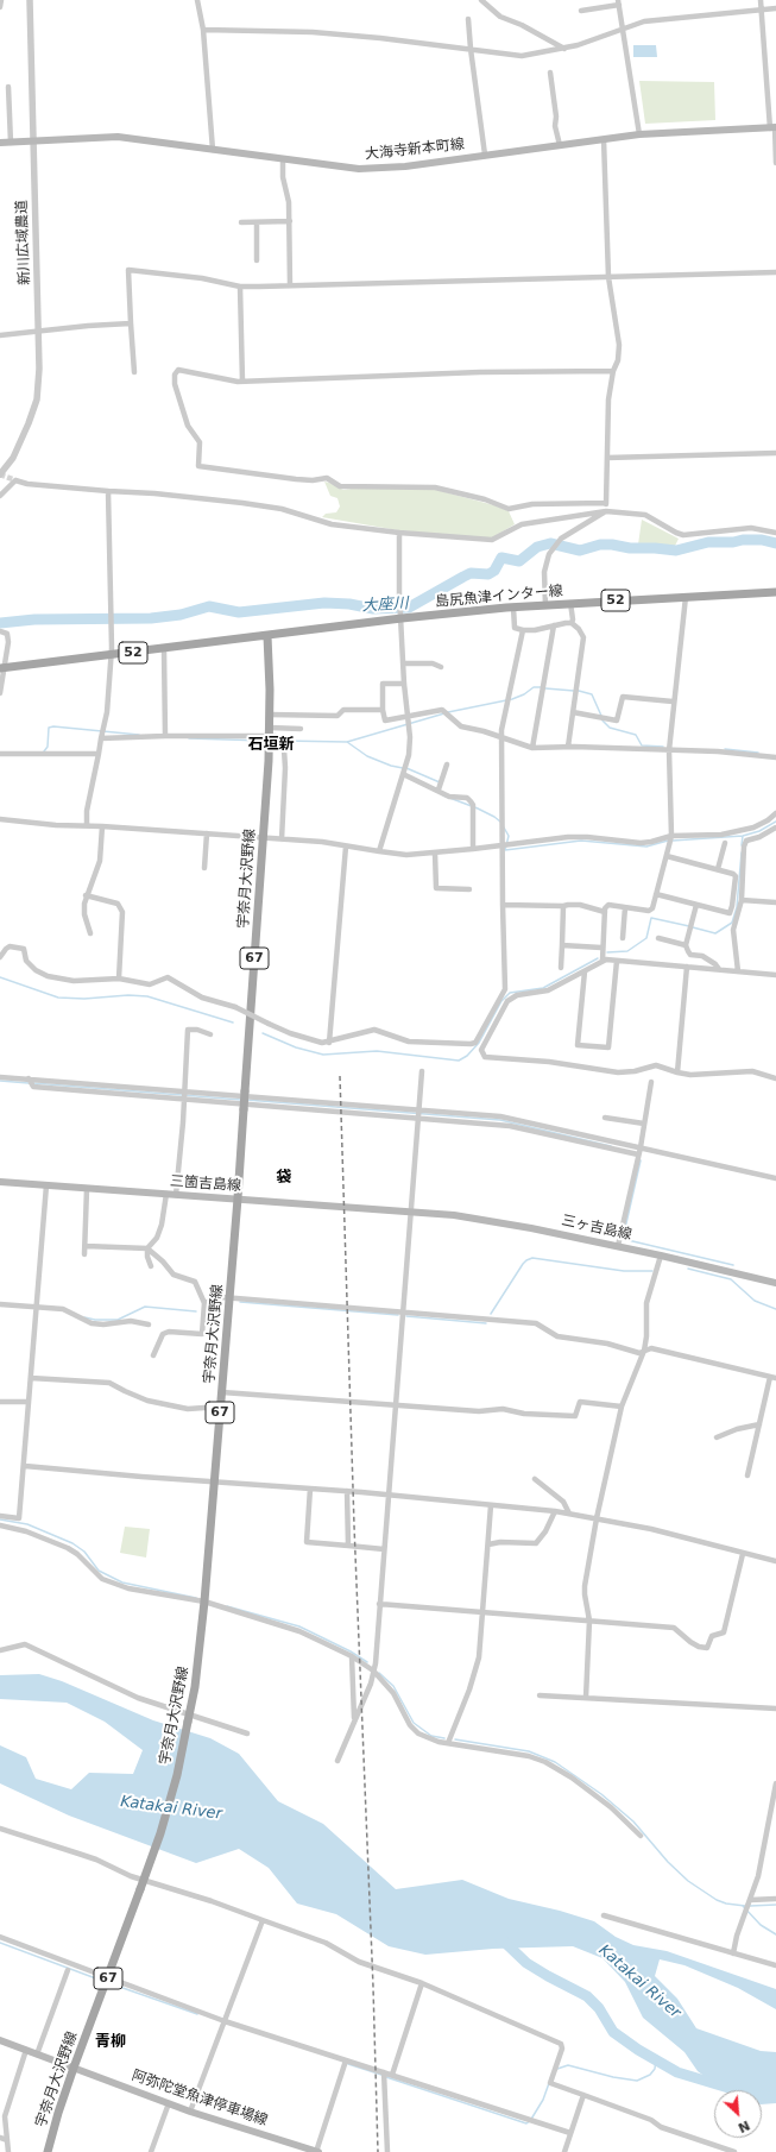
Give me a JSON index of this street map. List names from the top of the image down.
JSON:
{
  "streets": {
    "main road": [
      "大海寺新本町線",
      "島尻魚津インター線",
      "52",
      "宇奈月大沢野線",
      "67",
      "三箇吉島線",
      "三ヶ吉島線",
      "阿弥陀堂魚津停車場線"
    ],
    "street": ["新川広域農道"]
  },
  "crossings": [
    ["大海寺新本町線", "新川広域農道"],
    ["島尻魚津インター線", "宇奈月大沢野線"],
    ["宇奈月大沢野線", "三箇吉島線"],
    ["宇奈月大沢野線", "阿弥陀堂魚津停車場線"],
    ["三箇吉島線", "三ヶ吉島線"]
  ],
  "districts": ["石垣新", "袋", "青柳"],
  "water": ["大座川", "Katakai River"],
  "north": "bottom right"
}
